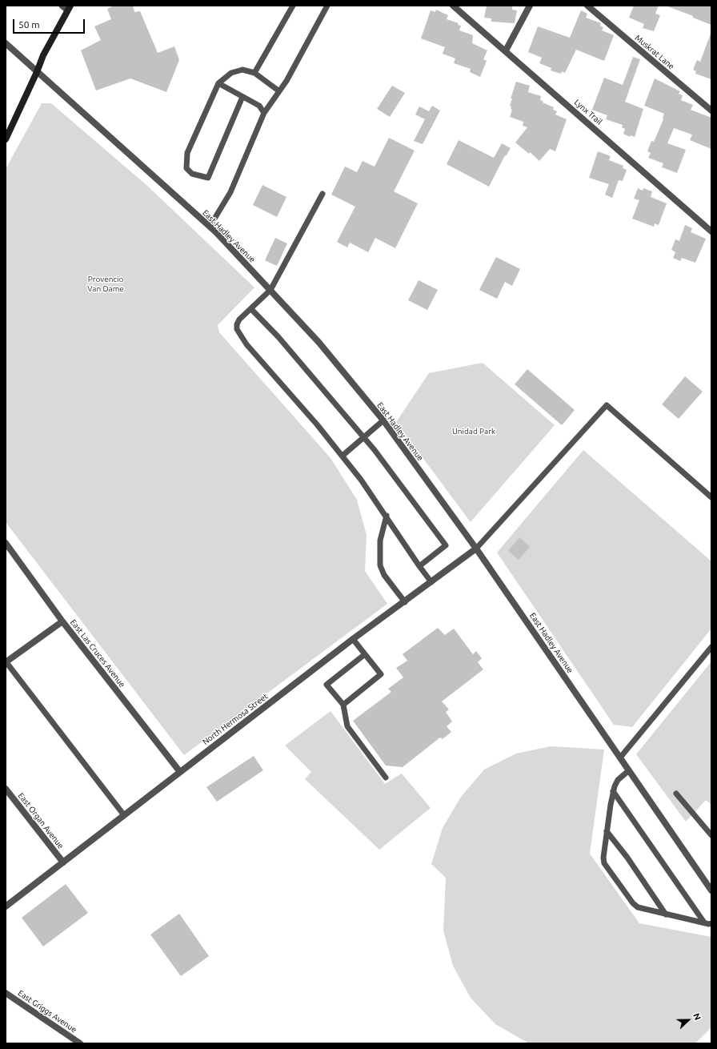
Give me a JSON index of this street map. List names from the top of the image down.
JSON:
{
  "streets": {
    "street": [
      "Muskrat Lane",
      "Lynx Trail",
      "East Hadley Avenue",
      "East Las Cruces Avenue",
      "North Hermosa Street",
      "East Organ Avenue",
      "East Griggs Avenue"
    ]
  },
  "crossings": [
    ["East Hadley Avenue", "North Hermosa Street"],
    ["East Las Cruces Avenue", "North Hermosa Street"],
    ["North Hermosa Street", "East Organ Avenue"]
  ],
  "parks": ["Provencio Van Dame", "Unidad Park"],
  "scale_bar": "50 m",
  "north": "right"
}
